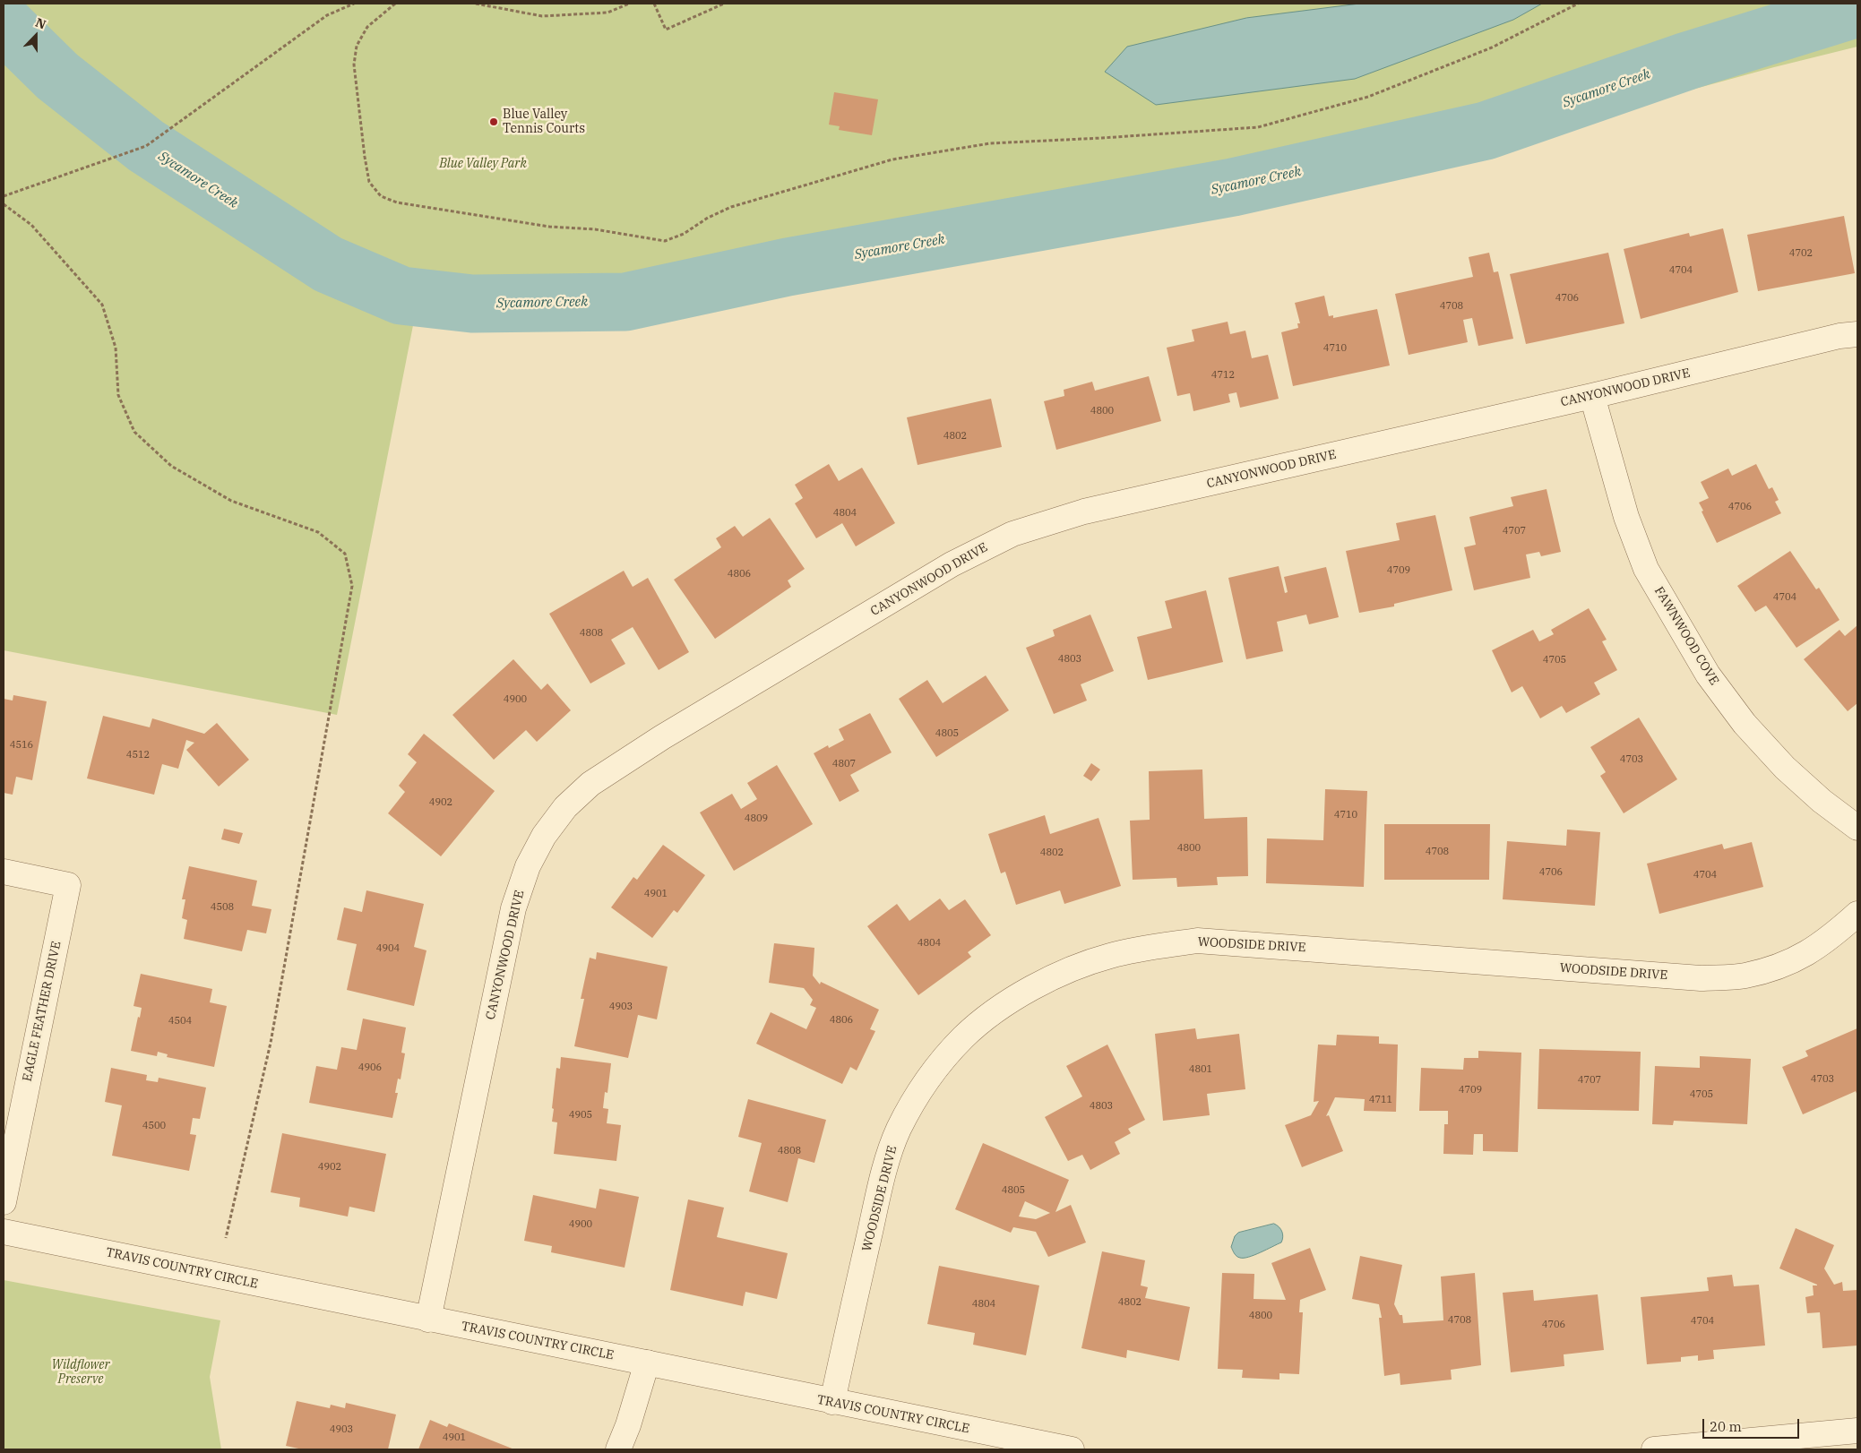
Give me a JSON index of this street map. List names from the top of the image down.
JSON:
{
  "streets": {
    "street": [
      "CANYONWOOD DRIVE",
      "FAWNWOOD COVE",
      "WOODSIDE DRIVE",
      "EAGLE FEATHER DRIVE",
      "TRAVIS COUNTRY CIRCLE"
    ]
  },
  "crossings": [
    ["CANYONWOOD DRIVE", "FAWNWOOD COVE"],
    ["CANYONWOOD DRIVE", "TRAVIS COUNTRY CIRCLE"],
    ["WOODSIDE DRIVE", "TRAVIS COUNTRY CIRCLE"]
  ],
  "water": ["Sycamore Creek"],
  "parks": ["Blue Valley Park", "Wildflower Preserve"],
  "places": ["Blue Valley Tennis Courts"],
  "house_numbers": [
    "4702",
    "4704",
    "4706",
    "4708",
    "4710",
    "4712",
    "4800",
    "4802",
    "4706",
    "4804",
    "4707",
    "4709",
    "4806",
    "4704",
    "4808",
    "4803",
    "4705",
    "4900",
    "4805",
    "4516",
    "4512",
    "4703",
    "4807",
    "4902",
    "4710",
    "4809",
    "4800",
    "4708",
    "4802",
    "4706",
    "4704",
    "4901",
    "4508",
    "4804",
    "4904",
    "4903",
    "4806",
    "4504",
    "4906",
    "4801",
    "4703",
    "4707",
    "4709",
    "4705",
    "4711",
    "4803",
    "4905",
    "4500",
    "4808",
    "4902",
    "4805",
    "4900",
    "4802",
    "4804",
    "4800",
    "4708",
    "4704",
    "4706",
    "4903",
    "4901"
  ],
  "scale_bar": "20 m",
  "north": "top"
}
